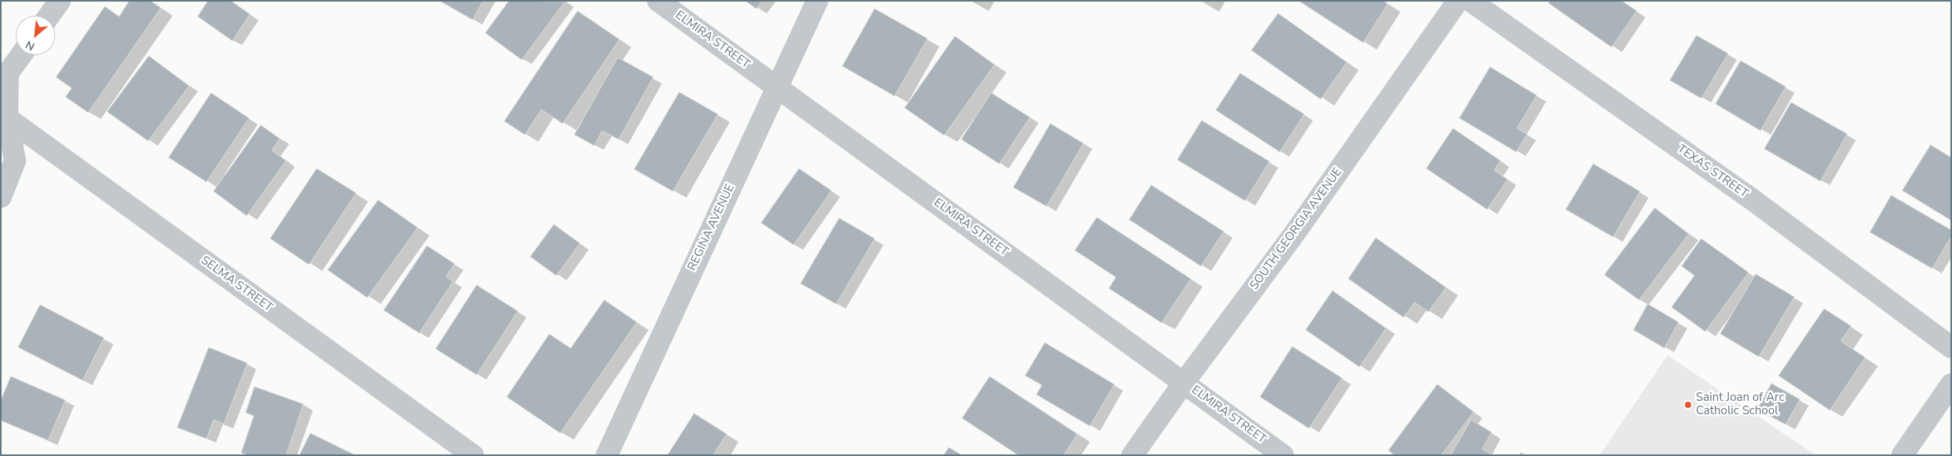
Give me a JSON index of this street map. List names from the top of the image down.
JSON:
{
  "streets": {
    "street": [
      "ELMIRA STREET",
      "TEXAS STREET",
      "REGINA AVENUE",
      "SOUTH GEORGIA AVENUE",
      "SELMA STREET"
    ]
  },
  "crossings": [
    ["ELMIRA STREET", "REGINA AVENUE"],
    ["ELMIRA STREET", "SOUTH GEORGIA AVENUE"]
  ],
  "places": ["Saint Joan of Arc Catholic School"],
  "north": "bottom left"
}
